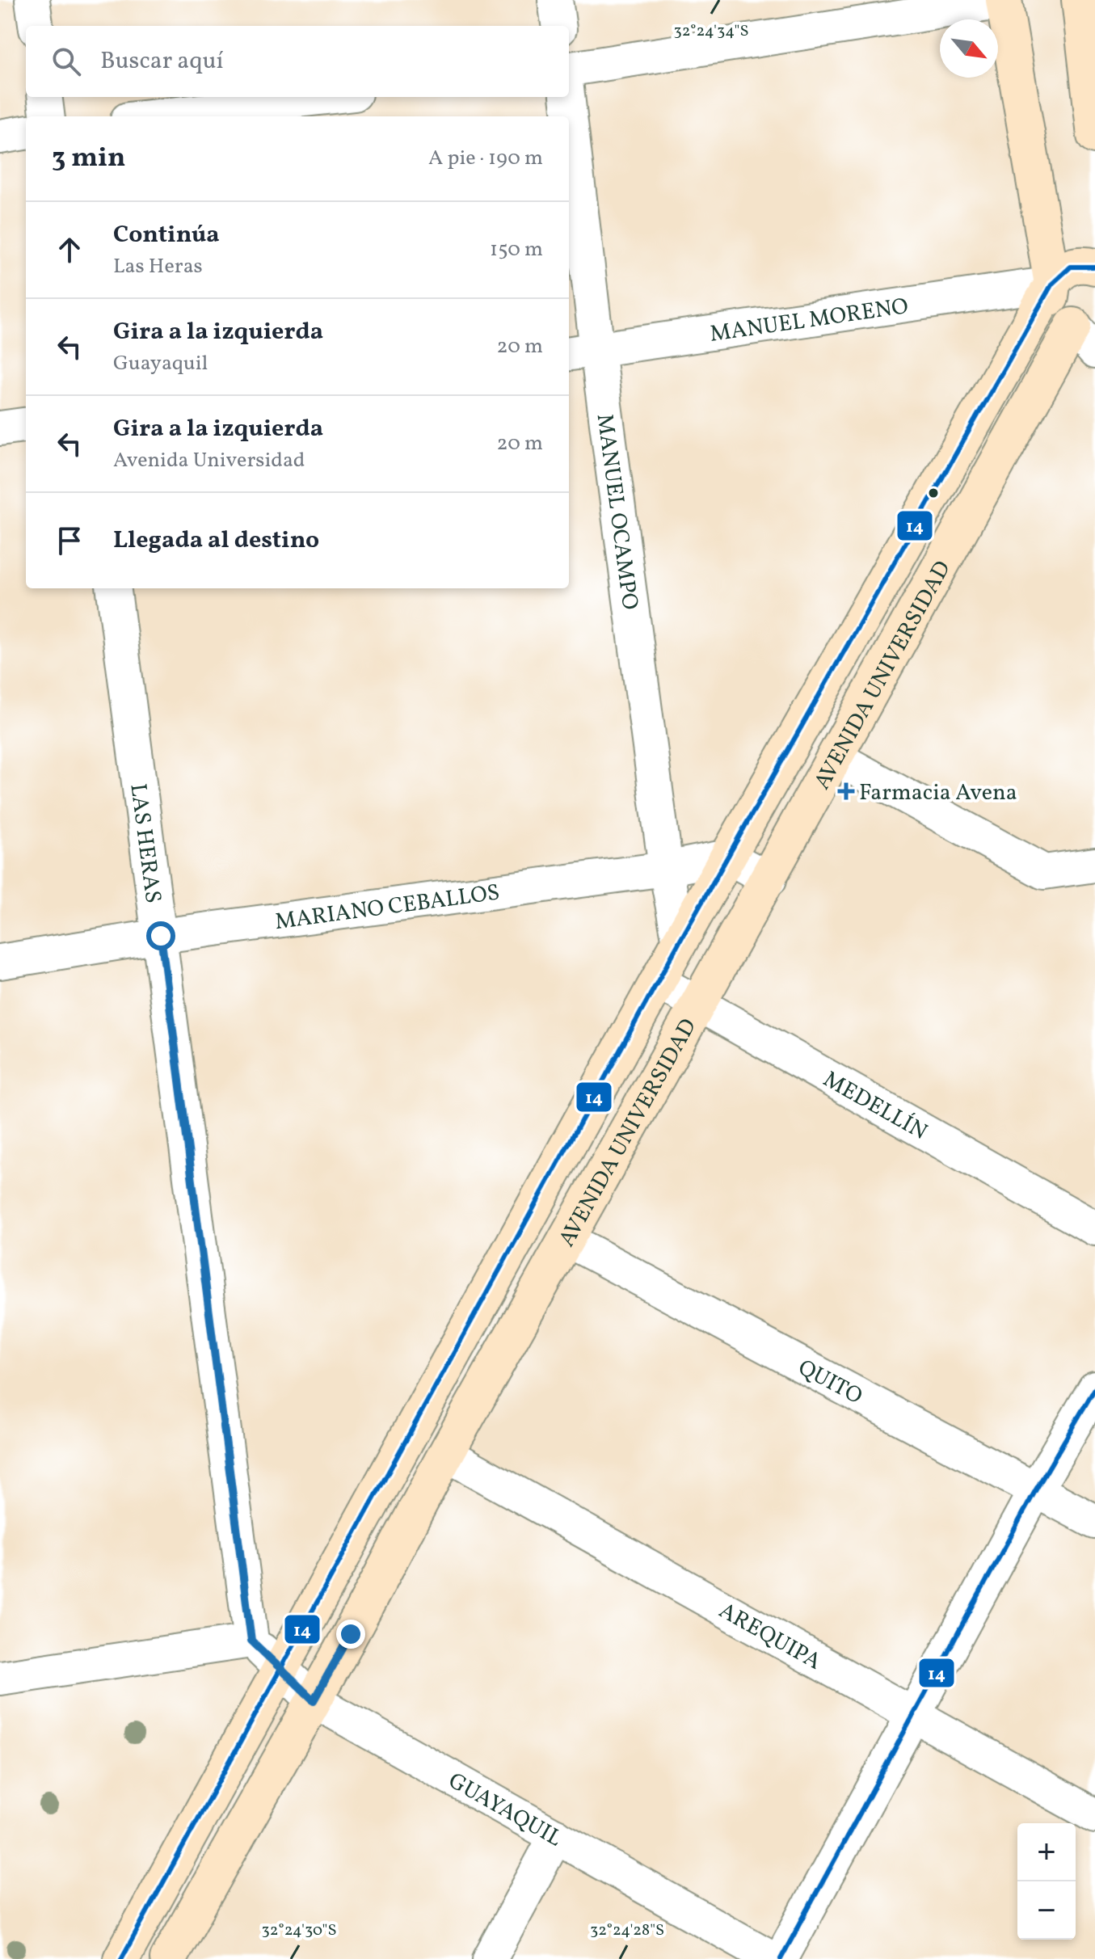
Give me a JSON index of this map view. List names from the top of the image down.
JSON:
{
  "streets": {
    "main road": ["AVENIDA UNIVERSIDAD"],
    "street": [
      "MANUEL MORENO",
      "MANUEL OCAMPO",
      "LAS HERAS",
      "MARIANO CEBALLOS",
      "MEDELLÍN",
      "QUITO",
      "AREQUIPA",
      "GUAYAQUIL"
    ]
  },
  "crossings": [
    ["MANUEL MORENO", "MANUEL OCAMPO"],
    ["MANUEL MORENO", "AVENIDA UNIVERSIDAD"],
    ["MANUEL OCAMPO", "AVENIDA UNIVERSIDAD"],
    ["MANUEL OCAMPO", "MARIANO CEBALLOS"],
    ["AVENIDA UNIVERSIDAD", "MARIANO CEBALLOS"],
    ["AVENIDA UNIVERSIDAD", "MEDELLÍN"],
    ["AVENIDA UNIVERSIDAD", "QUITO"],
    ["AVENIDA UNIVERSIDAD", "AREQUIPA"],
    ["AVENIDA UNIVERSIDAD", "GUAYAQUIL"],
    ["LAS HERAS", "MARIANO CEBALLOS"],
    ["LAS HERAS", "GUAYAQUIL"]
  ],
  "places": {
    "health": ["Farmacia Avena"]
  },
  "lines": ["transit line 14"],
  "north": "bottom right",
  "page": {
    "search": "Buscar aquí",
    "heading": ["3 min", "A pie · 190 m"],
    "list": [
      ["Continúa", "Las Heras", "150 m"],
      ["Gira a la izquierda", "Guayaquil", "20 m"],
      ["Gira a la izquierda", "Avenida Universidad", "20 m"],
      "Llegada al destino"
    ],
    "map_buttons": ["+", "−"]
  },
  "coordinates": ["32°24'34\"S", "32°24'30\"S", "32°24'28\"S"]
}
